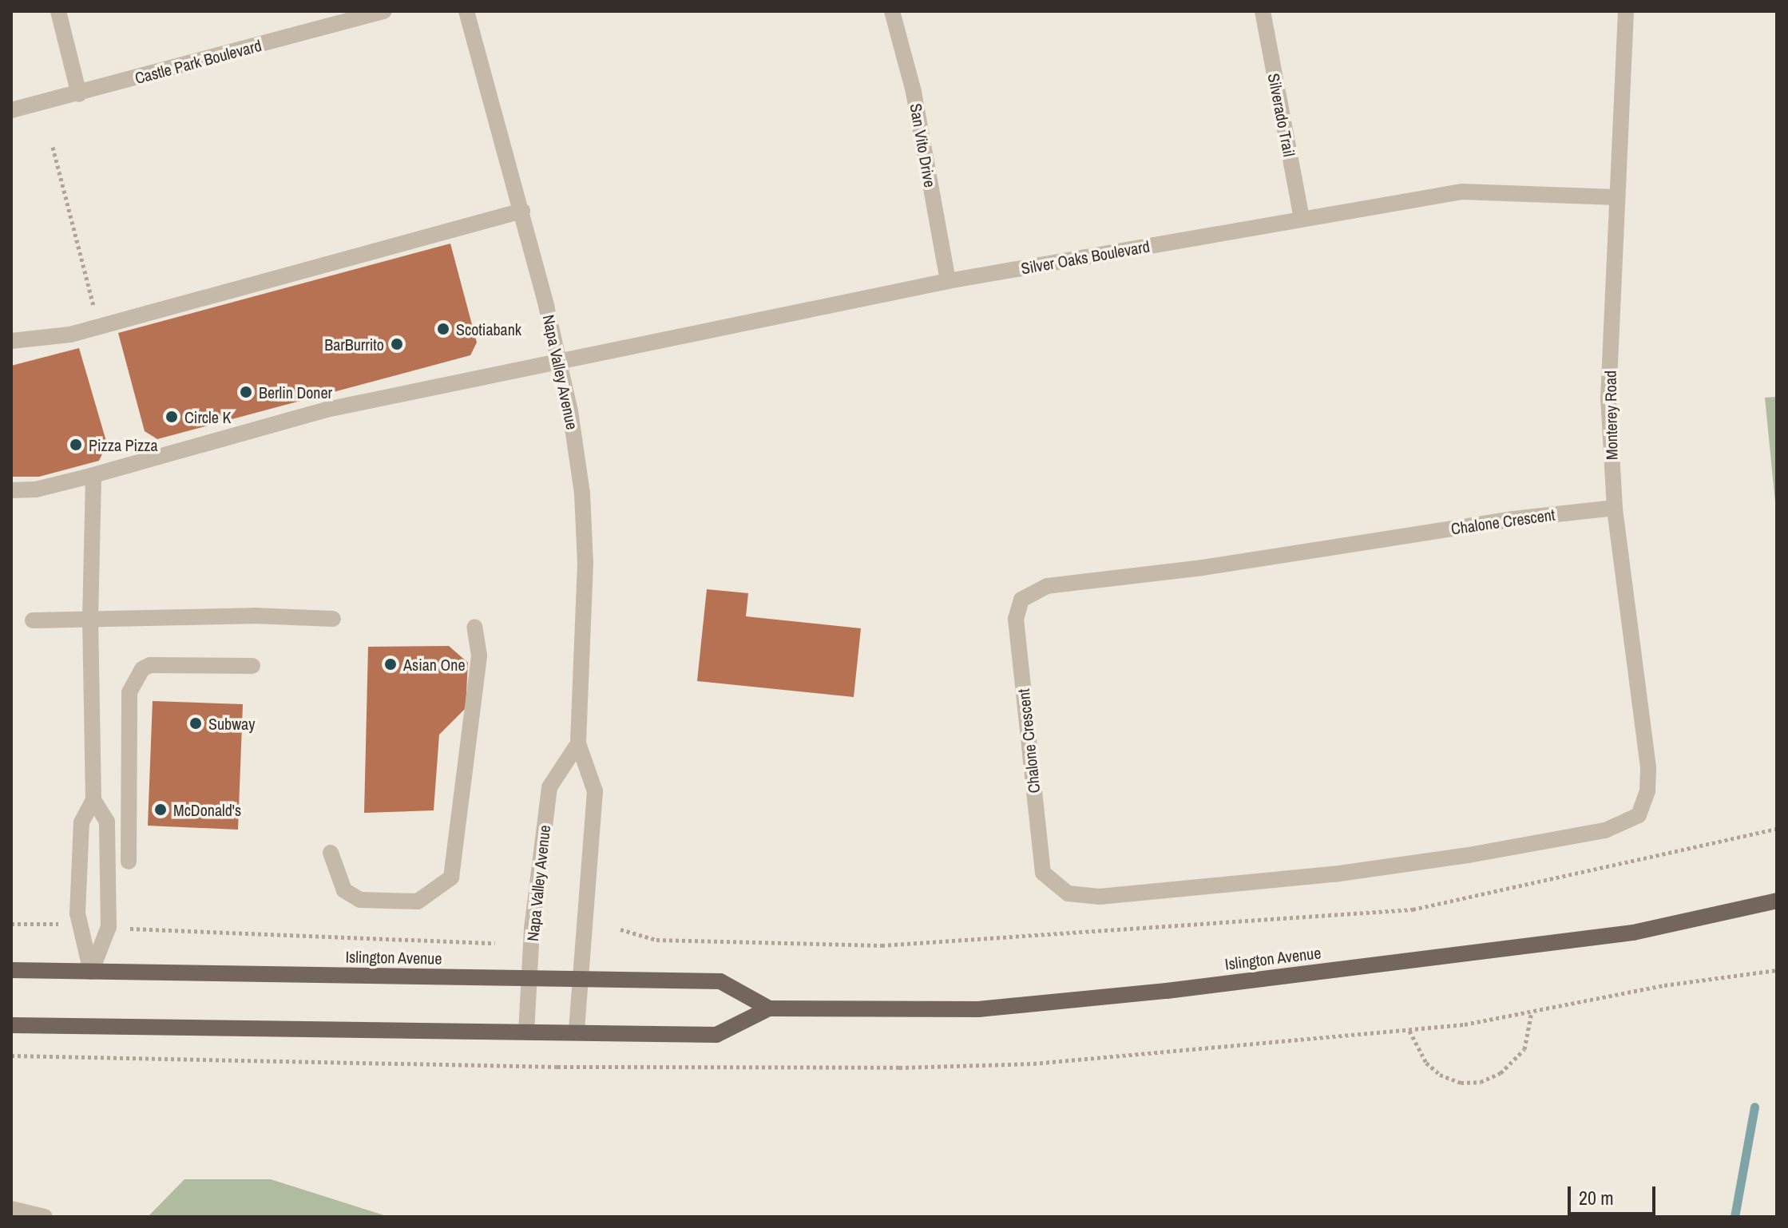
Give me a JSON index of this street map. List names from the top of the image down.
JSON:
{
  "streets": {
    "main road": ["Islington Avenue"],
    "street": [
      "Castle Park Boulevard",
      "Silverado Trail",
      "San Vito Drive",
      "Silver Oaks Boulevard",
      "Napa Valley Avenue",
      "Monterey Road",
      "Chalone Crescent"
    ]
  },
  "crossings": [
    ["Silverado Trail", "Silver Oaks Boulevard"],
    ["San Vito Drive", "Silver Oaks Boulevard"],
    ["Silver Oaks Boulevard", "Napa Valley Avenue"],
    ["Silver Oaks Boulevard", "Monterey Road"],
    ["Napa Valley Avenue", "Islington Avenue"],
    ["Monterey Road", "Chalone Crescent"]
  ],
  "places": [
    "Scotiabank",
    "BarBurrito",
    "Berlin Doner",
    "Circle K",
    "Pizza Pizza",
    "Asian One",
    "Subway",
    "McDonald's"
  ],
  "scale_bar": "20 m"
}
